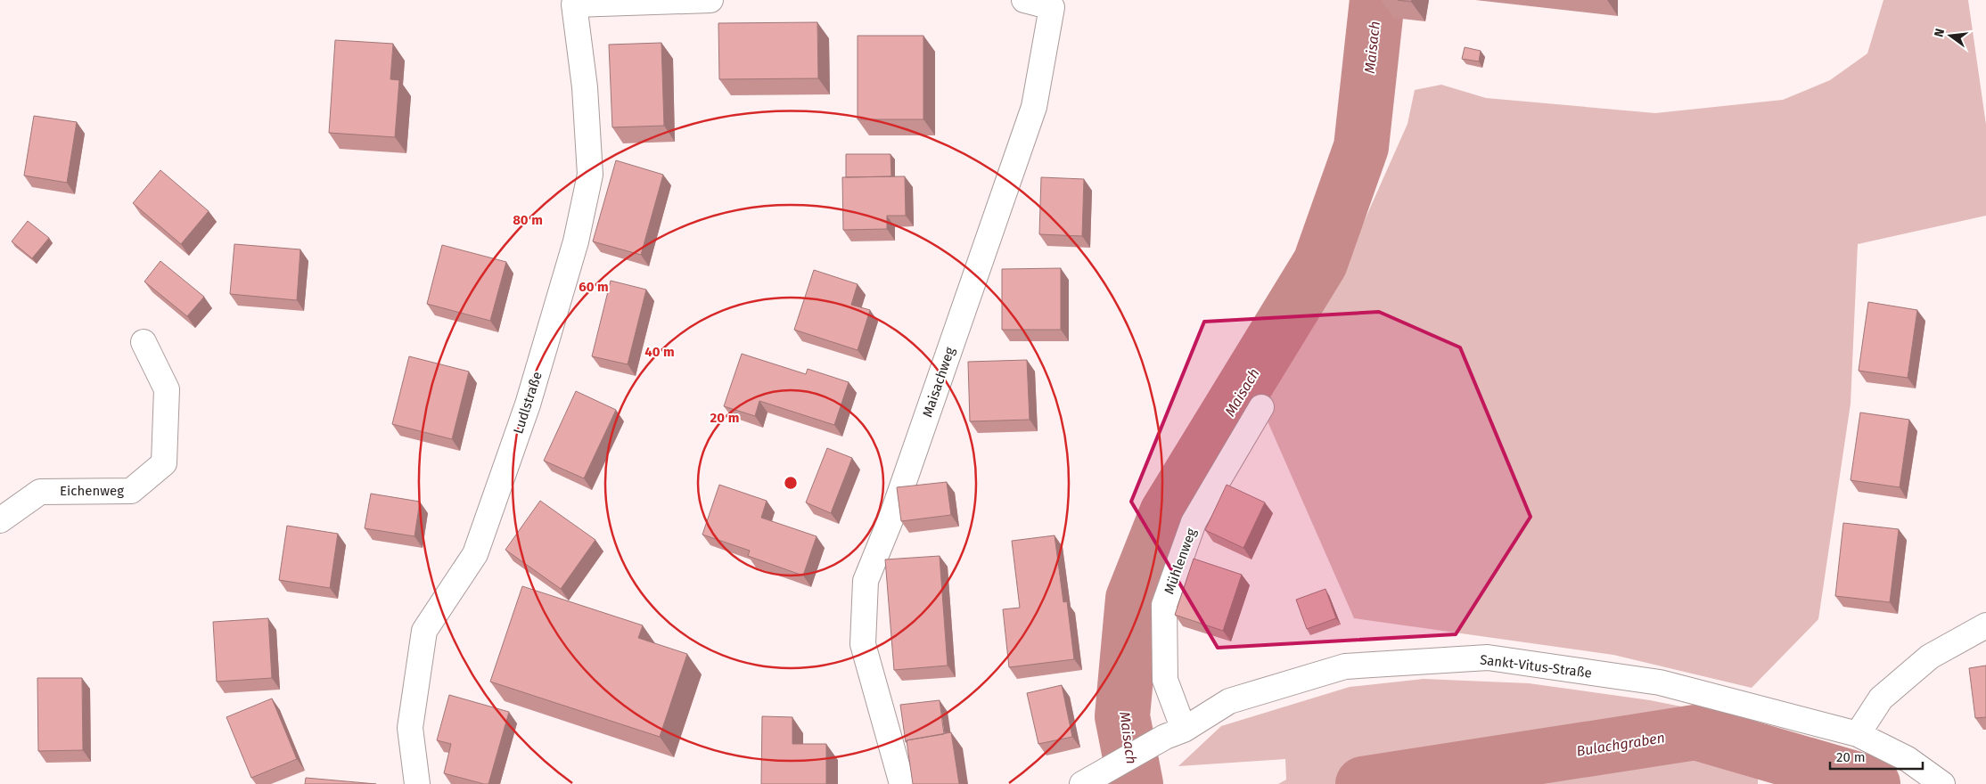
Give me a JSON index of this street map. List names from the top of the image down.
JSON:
{
  "streets": {
    "street": [
      "Maisachweg",
      "Ludlstraße",
      "Eichenweg",
      "Mühlenweg",
      "Sankt-Vitus-Straße"
    ]
  },
  "crossings": [
    ["Mühlenweg", "Sankt-Vitus-Straße"]
  ],
  "water": ["Maisach", "Bulachgraben"],
  "scale_bar": "20 m",
  "north": "left",
  "rings": [
    "80 m",
    "60 m",
    "40 m",
    "20 m"
  ]
}
